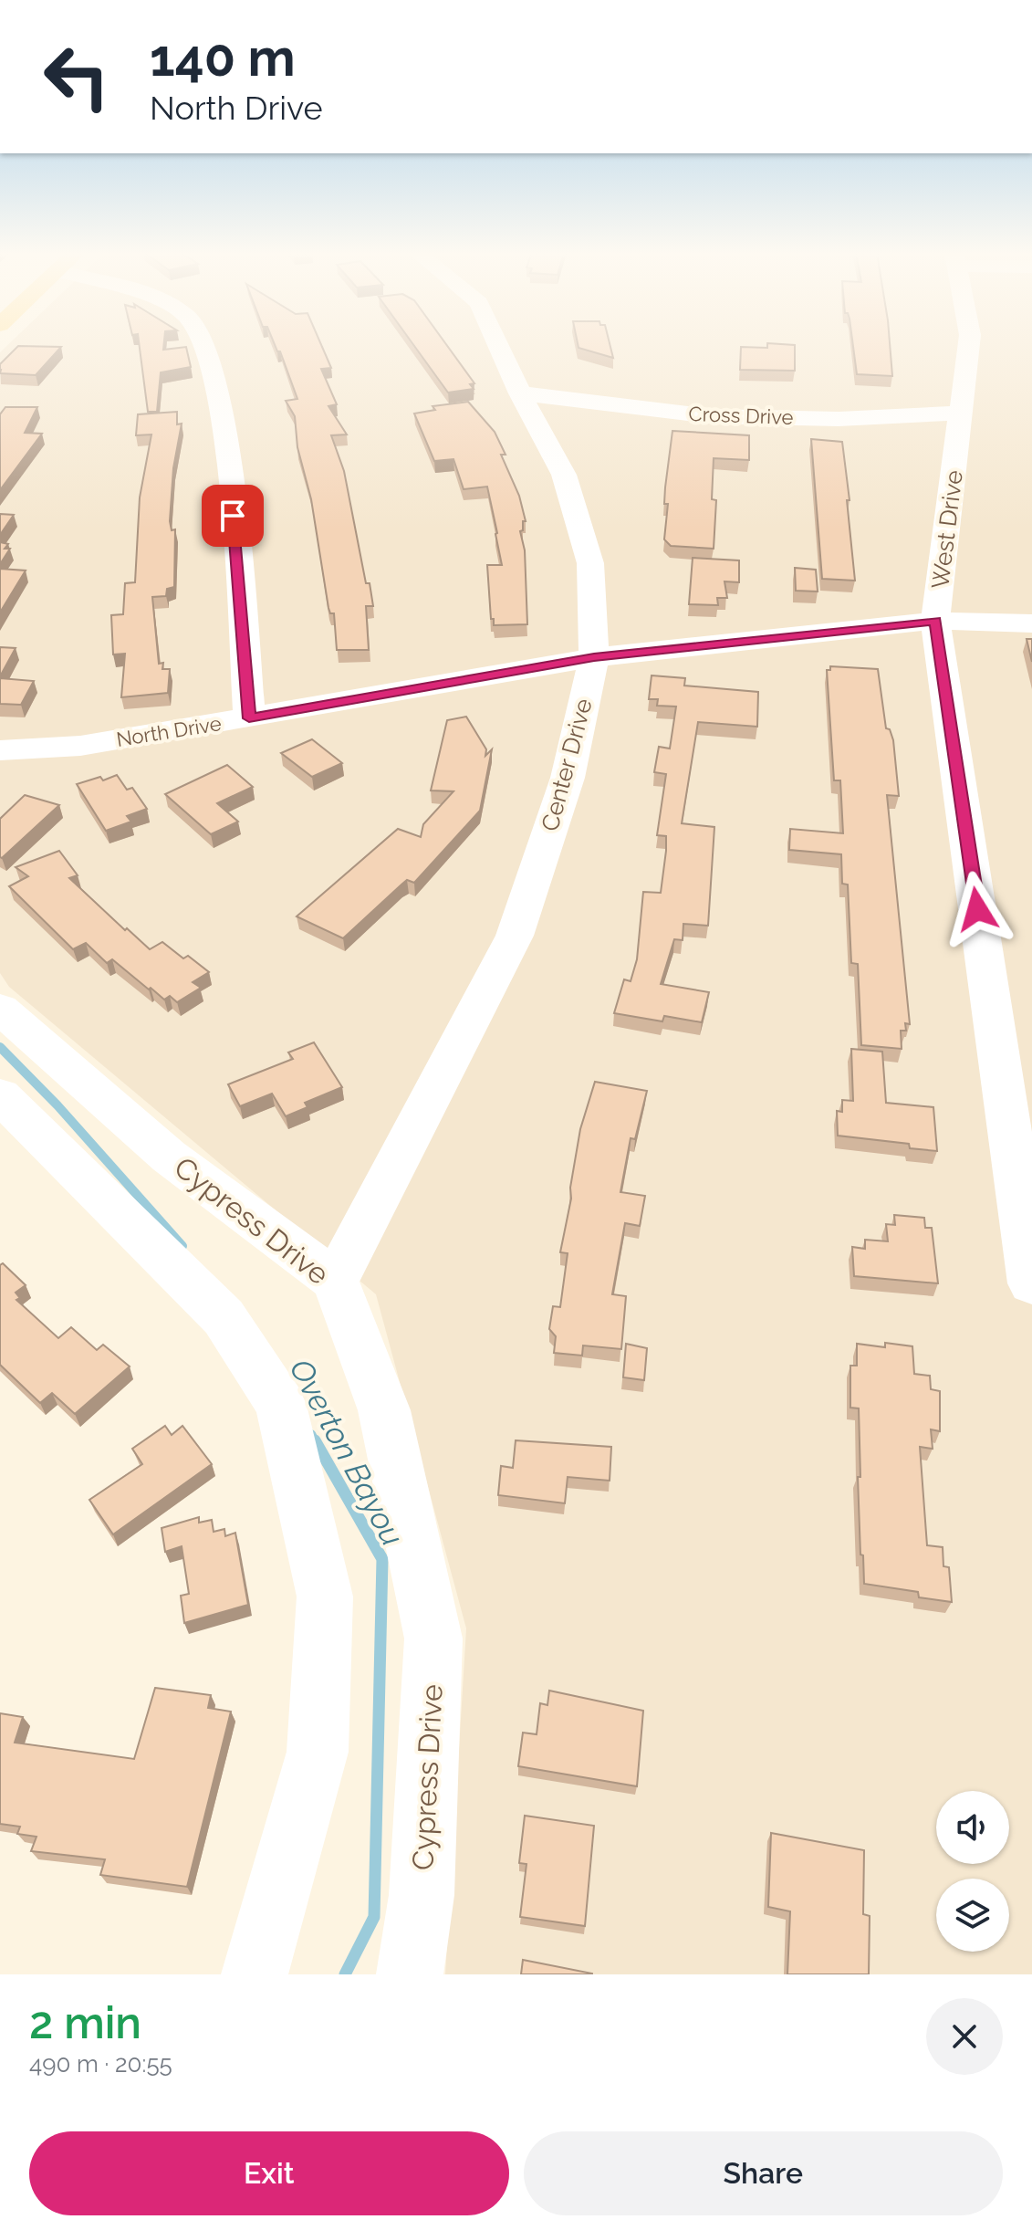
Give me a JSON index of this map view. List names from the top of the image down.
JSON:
{
  "streets": {
    "street": [
      "Cross Drive",
      "West Drive",
      "North Drive",
      "Center Drive",
      "Cypress Drive"
    ]
  },
  "crossings": [
    ["Cross Drive", "West Drive"],
    ["Cross Drive", "Center Drive"],
    ["West Drive", "North Drive"],
    ["North Drive", "Center Drive"],
    ["Center Drive", "Cypress Drive"]
  ],
  "water": ["Overton Bayou"],
  "page": {
    "turn": ["140 m", "North Drive"],
    "heading": ["2 min", "490 m · 20:55"],
    "buttons": ["Exit", "Share"]
  }
}
